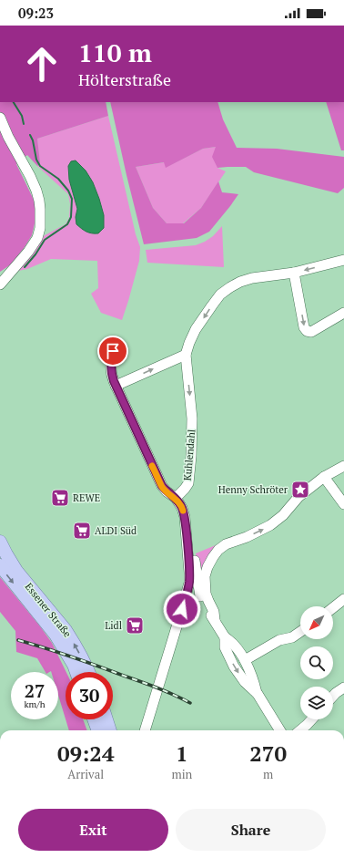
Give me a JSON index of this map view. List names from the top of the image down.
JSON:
{
  "streets": {
    "main road": ["Essener Straße"],
    "street": ["Kuhlendahl"]
  },
  "one_way": ["Kuhlendahl"],
  "places": {
    "place": ["Henny Schröter"],
    "supermarket": ["REWE", "ALDI Süd", "Lidl"]
  },
  "north": "bottom left",
  "page": {
    "status": "09:23",
    "turn": ["110 m", "Hölterstraße"],
    "speed": "27 km/h",
    "limit": "30",
    "eta": [
      "09:24",
      "Arrival",
      "1",
      "min",
      "270",
      "m"
    ],
    "buttons": ["Exit", "Share"]
  }
}
